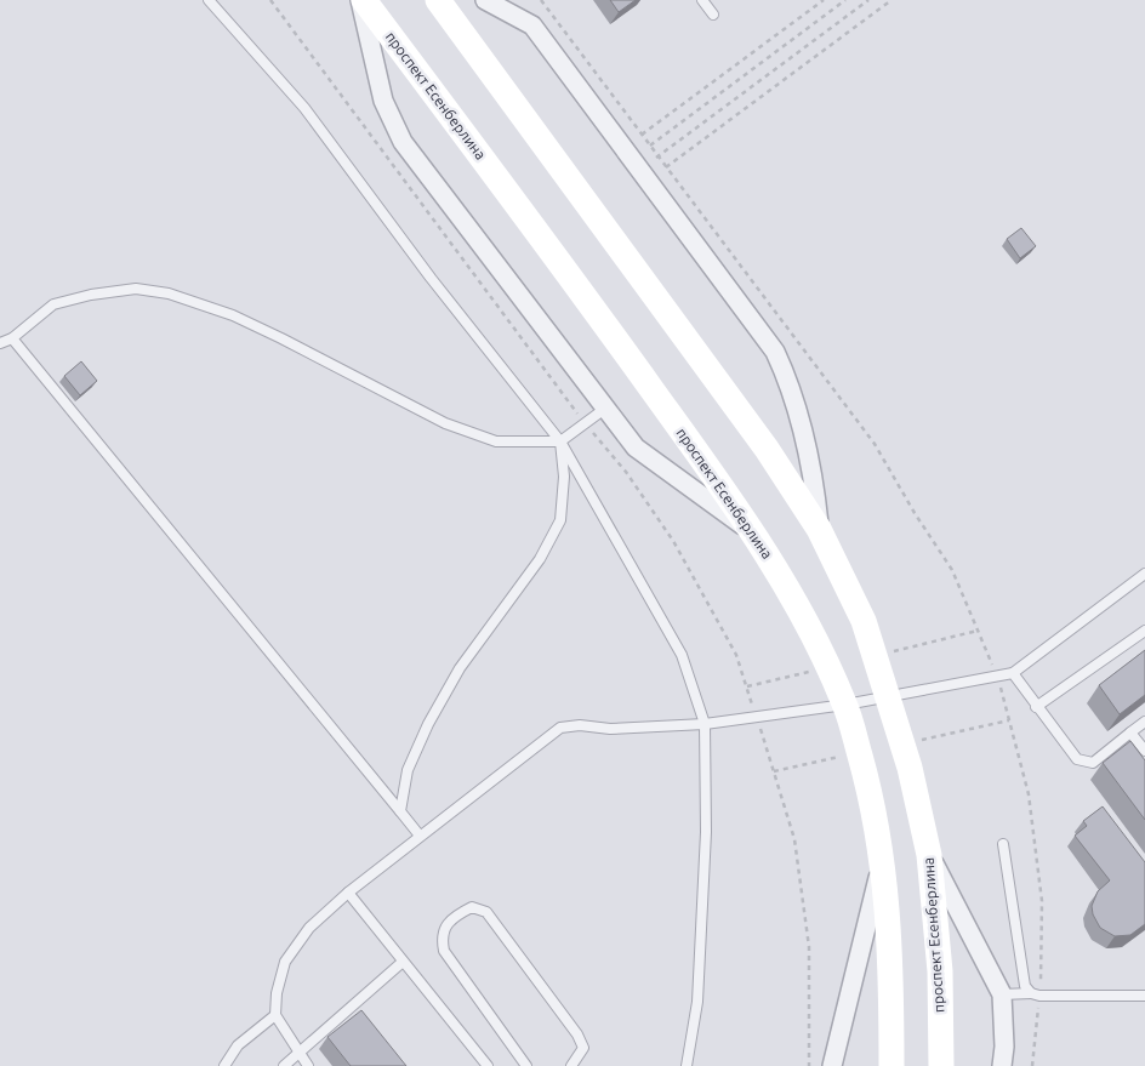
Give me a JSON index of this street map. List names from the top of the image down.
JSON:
{
  "streets": {
    "street": ["проспект Есенберлина"]
  }
}
